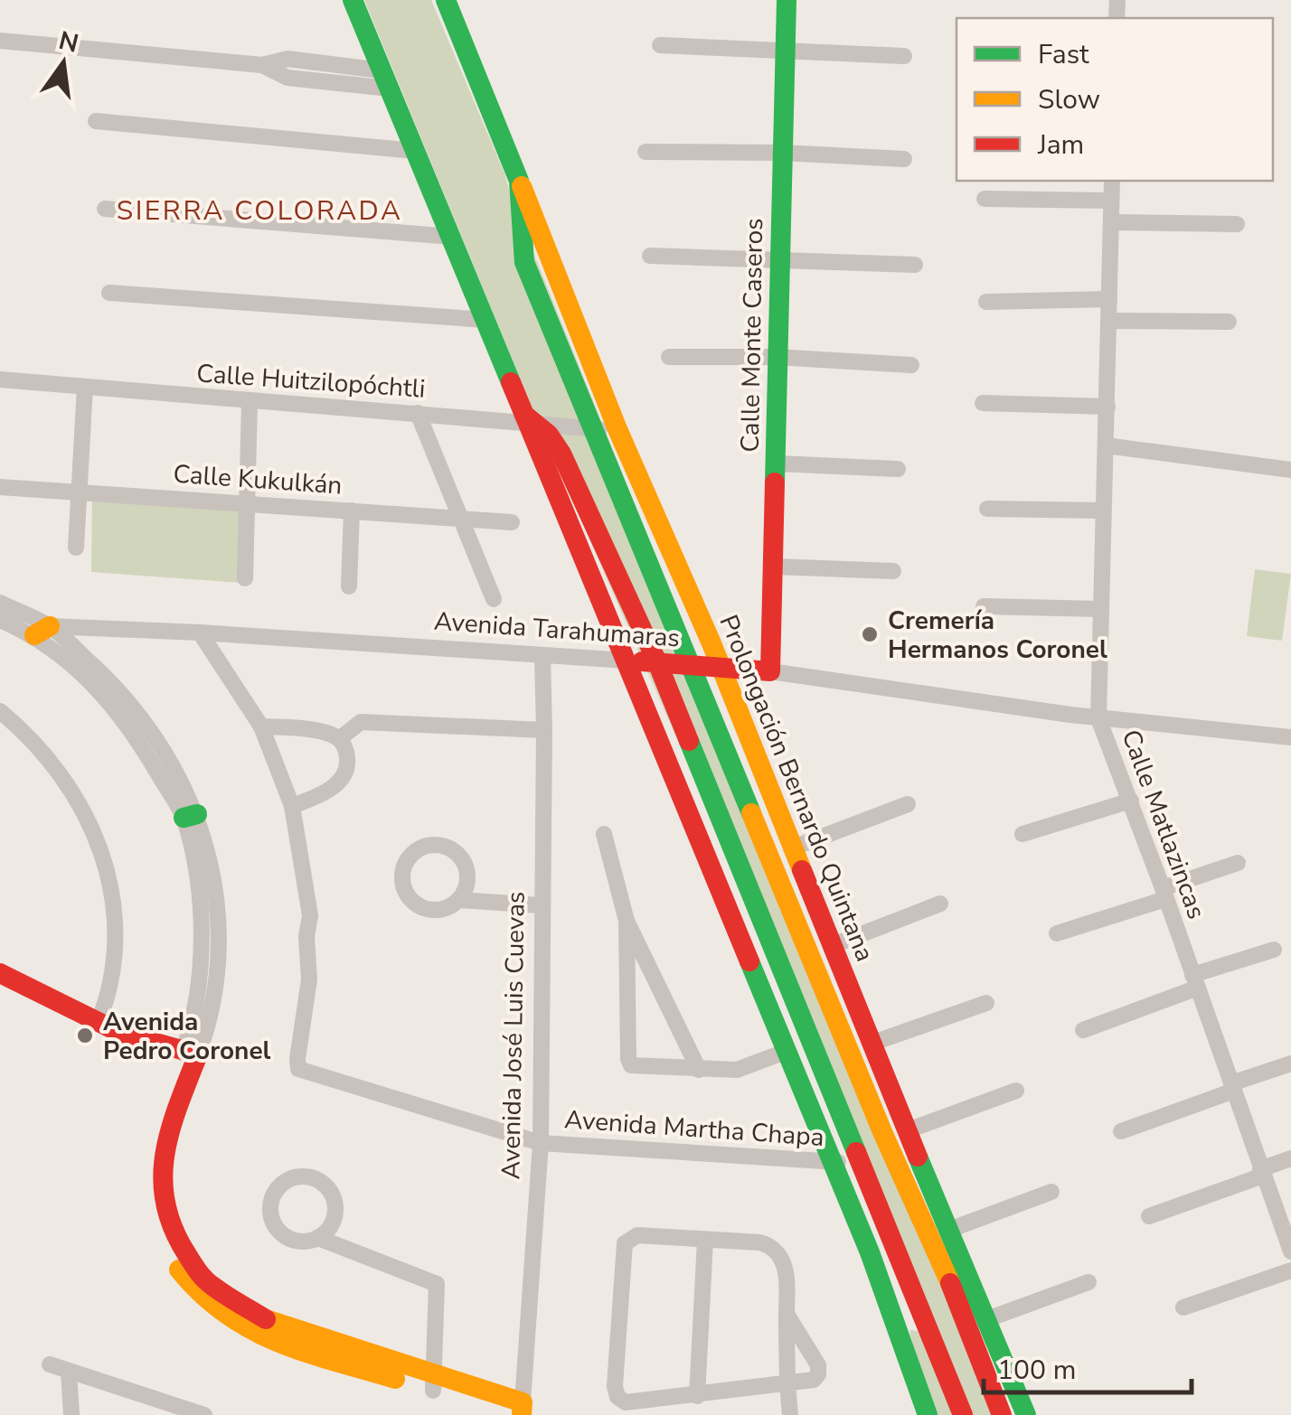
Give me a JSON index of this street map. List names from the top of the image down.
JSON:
{
  "streets": {
    "street": [
      "Calle Monte Caseros",
      "Calle Huitzilopóchtli",
      "Calle Kukulkán",
      "Avenida Tarahumaras",
      "Prolongación Bernardo Quintana",
      "Calle Matlazincas",
      "Avenida José Luis Cuevas",
      "Avenida Martha Chapa"
    ]
  },
  "crossings": [
    ["Calle Monte Caseros", "Avenida Tarahumaras"],
    ["Calle Huitzilopóchtli", "Prolongación Bernardo Quintana"],
    ["Avenida Tarahumaras", "Prolongación Bernardo Quintana"],
    ["Avenida Tarahumaras", "Calle Matlazincas"],
    ["Avenida Tarahumaras", "Avenida José Luis Cuevas"],
    ["Avenida Tarahumaras", "Avenida Martha Chapa"],
    ["Avenida José Luis Cuevas", "Avenida Martha Chapa"]
  ],
  "districts": ["SIERRA COLORADA"],
  "places": ["Cremería Hermanos Coronel", "Avenida Pedro Coronel"],
  "legend": ["Fast", "Slow", "Jam"],
  "scale_bar": "100 m",
  "north": "top"
}
